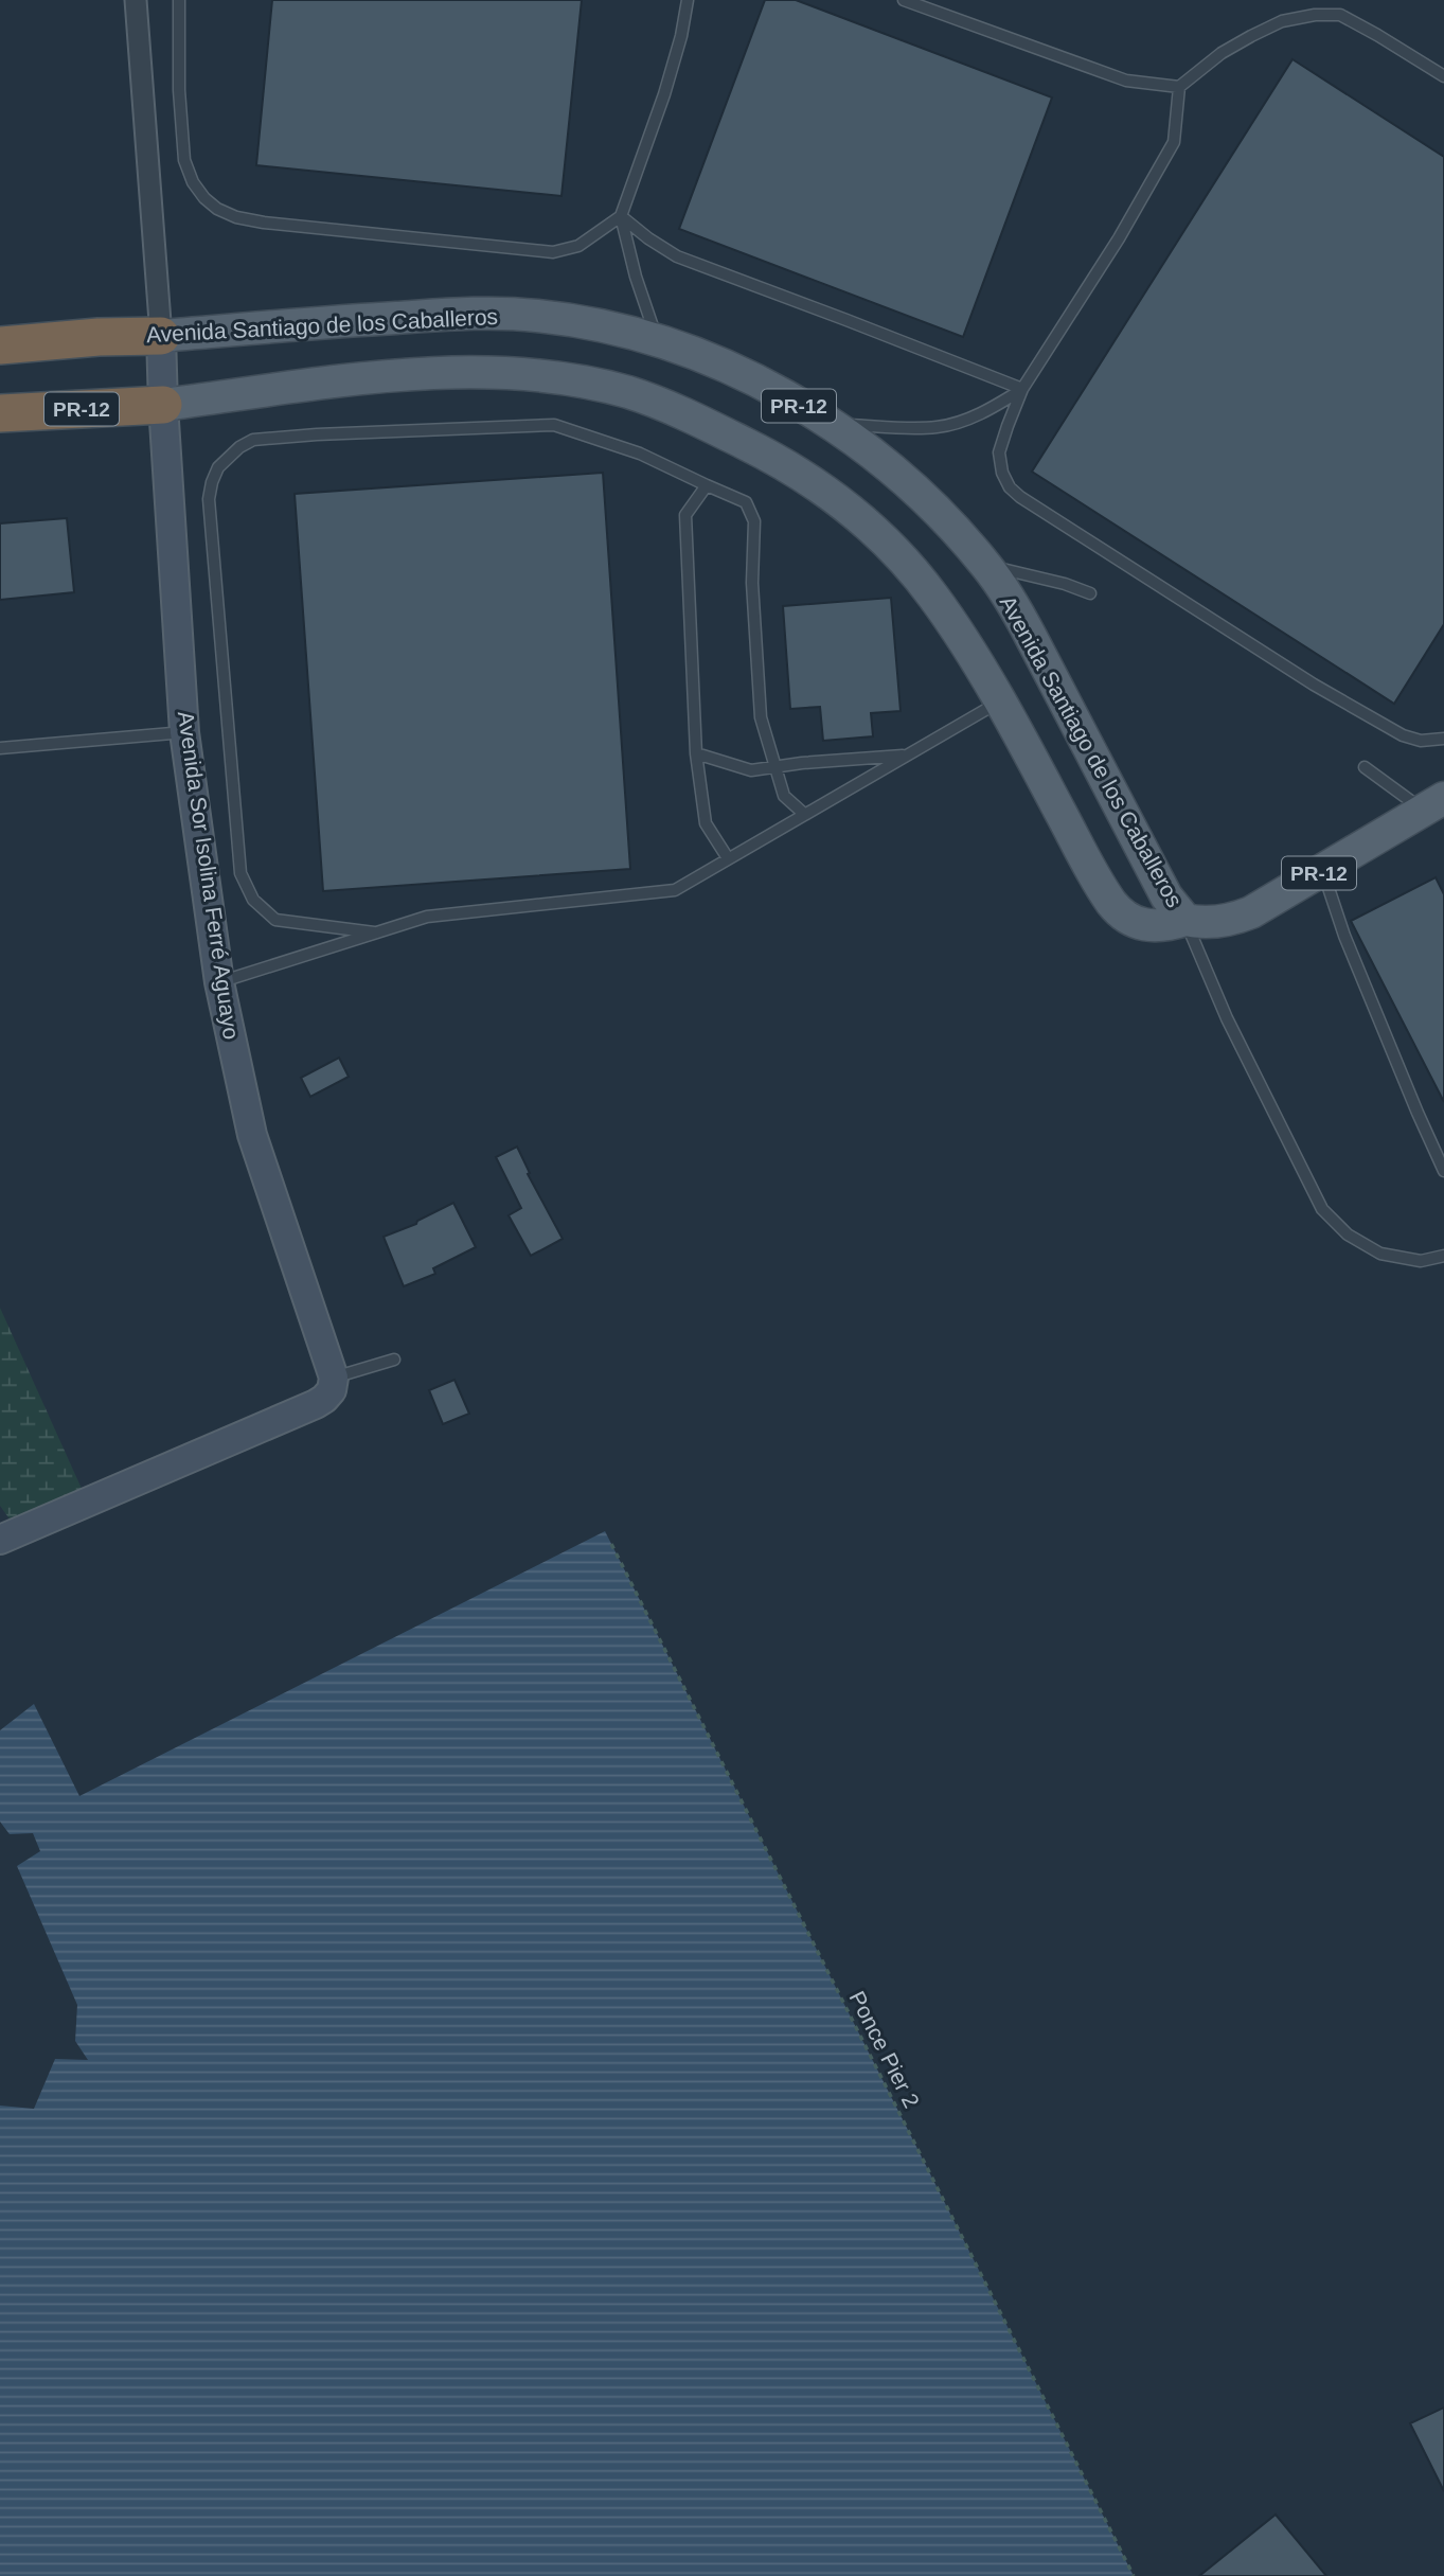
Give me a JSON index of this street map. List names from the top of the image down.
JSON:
{
  "streets": {
    "highway": ["Avenida Santiago de los Caballeros", "PR-12"],
    "street": ["Avenida Sor Isolina Ferré Aguayo"],
    "path": ["Ponce Pier 2"]
  },
  "crossings": [
    ["Avenida Santiago de los Caballeros", "Avenida Sor Isolina Ferré Aguayo"]
  ]
}
